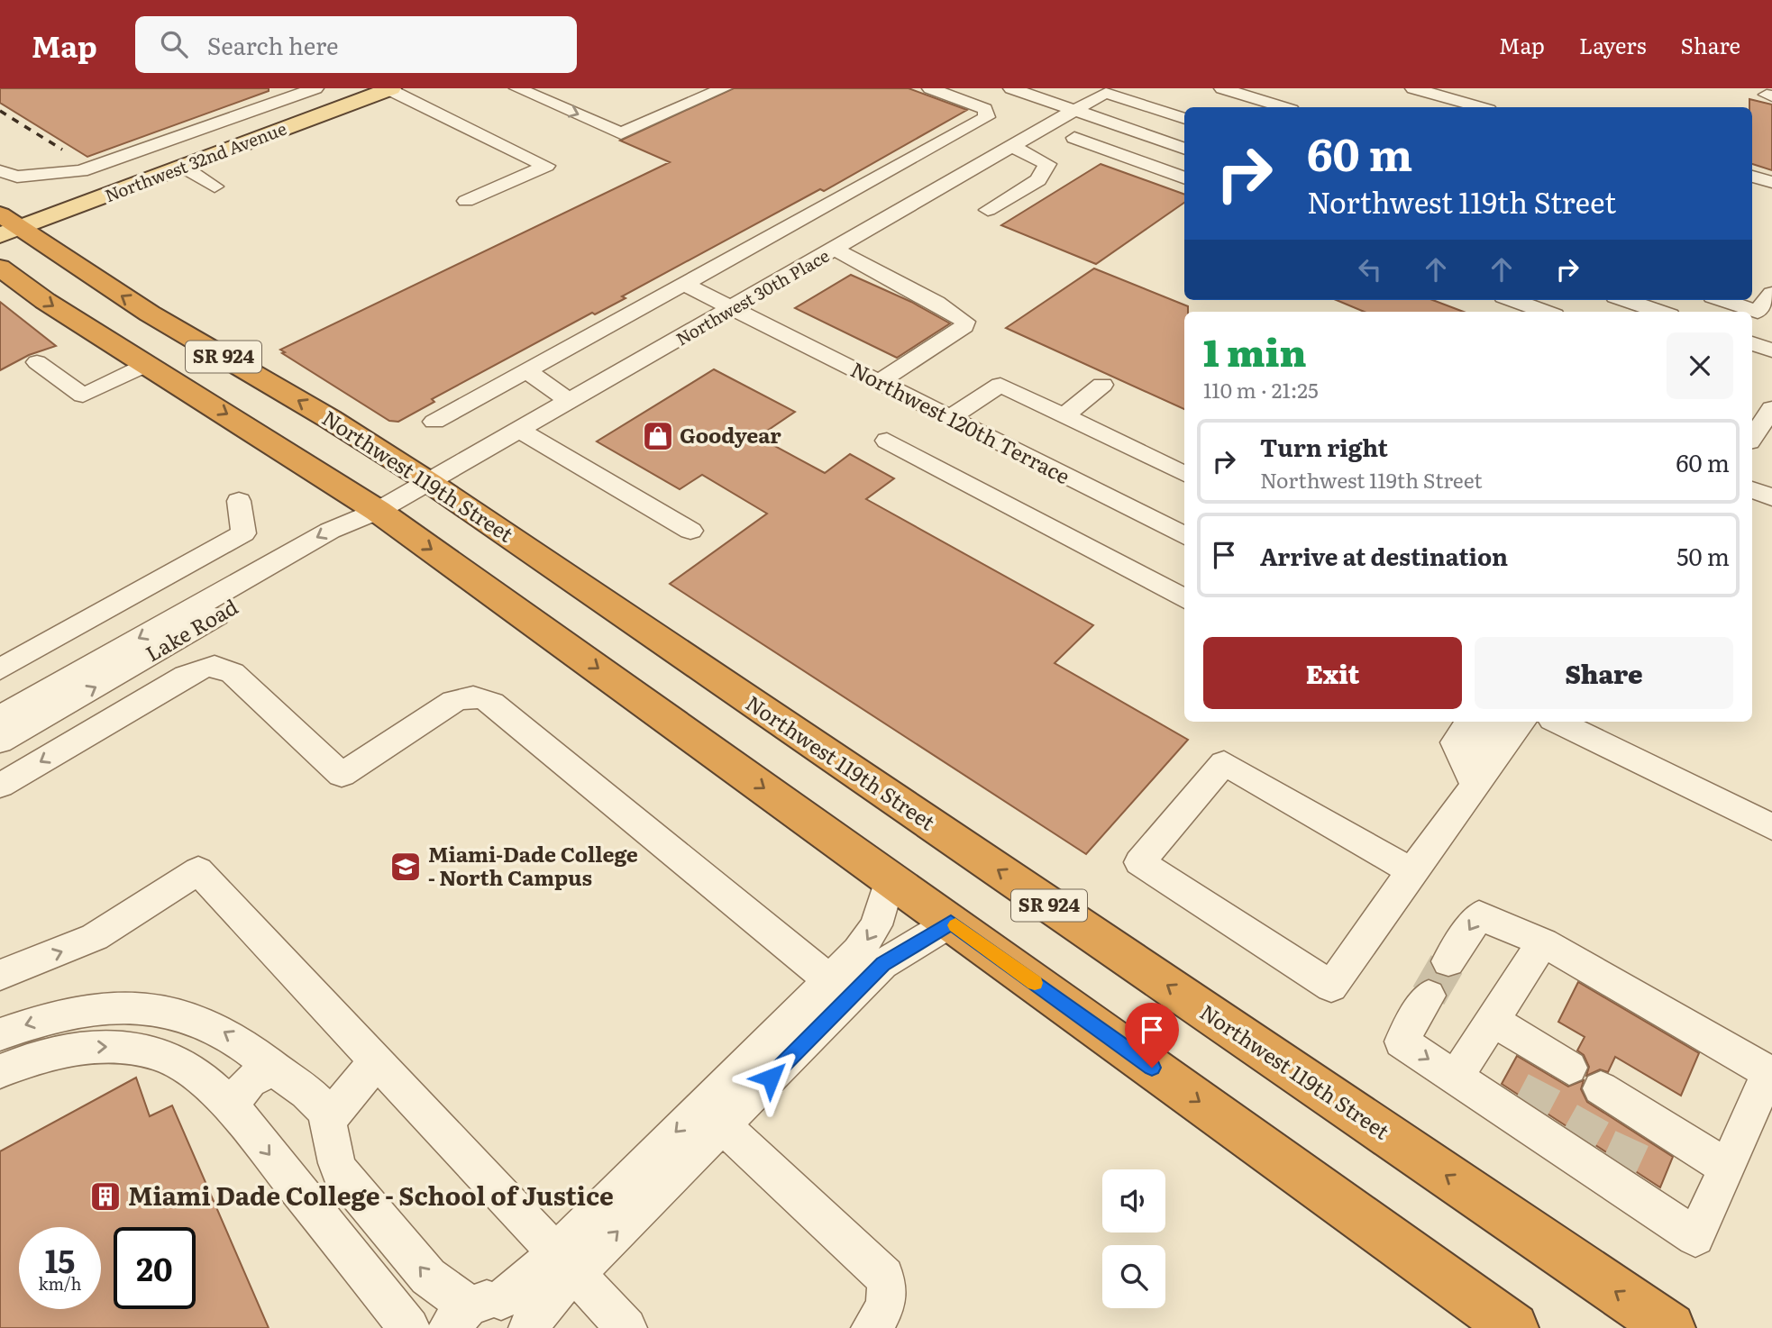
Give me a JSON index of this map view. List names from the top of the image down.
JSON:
{
  "streets": {
    "highway": ["SR 924", "Northwest 119th Street"],
    "main road": ["Northwest 32nd Avenue"],
    "street": ["Northwest 30th Place", "Northwest 120th Terrace", "Lake Road"]
  },
  "crossings": [
    ["Northwest 32nd Avenue", "Northwest 119th Street"],
    ["Northwest 30th Place", "Northwest 120th Terrace"],
    ["Northwest 30th Place", "Northwest 119th Street"],
    ["Northwest 30th Place", "Lake Road"],
    ["SR 924", "Lake Road"],
    ["Northwest 119th Street", "Lake Road"]
  ],
  "places": {
    "shop": ["Goodyear"],
    "school or university": ["Miami-Dade College - North Campus"],
    "building": ["Miami Dade College - School of Justice"]
  },
  "page": {
    "header": "Map",
    "search": "Search here",
    "nav": ["Map", "Layers", "Share"],
    "turn": ["60 m", "Northwest 119th Street"],
    "heading": ["1 min", "110 m · 21:25"],
    "list": [
      {
        "name": "Turn right",
        "note": "Northwest 119th Street",
        "value": "60 m"
      },
      {
        "name": "Arrive at destination",
        "value": "50 m"
      }
    ],
    "buttons": ["Exit", "Share"],
    "speed": "15 km/h",
    "limit": "20"
  }
}
